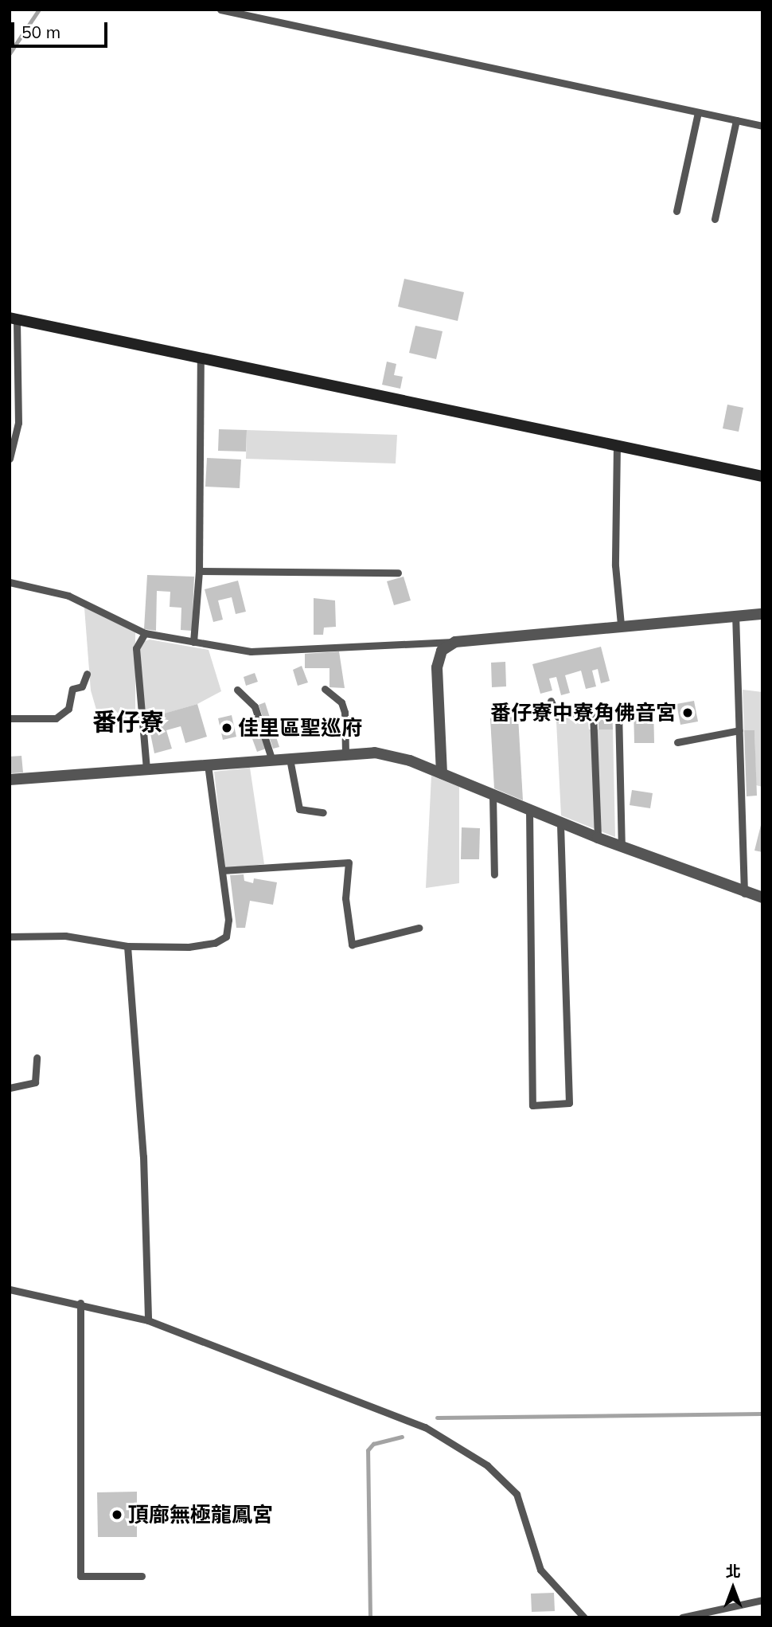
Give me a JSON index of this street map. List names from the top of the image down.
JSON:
{
  "districts": ["番仔寮"],
  "places": ["番仔寮中寮角佛音宮", "佳里區聖巡府", "頂廍無極龍鳳宮"],
  "scale_bar": "50 m",
  "north": "top"
}
